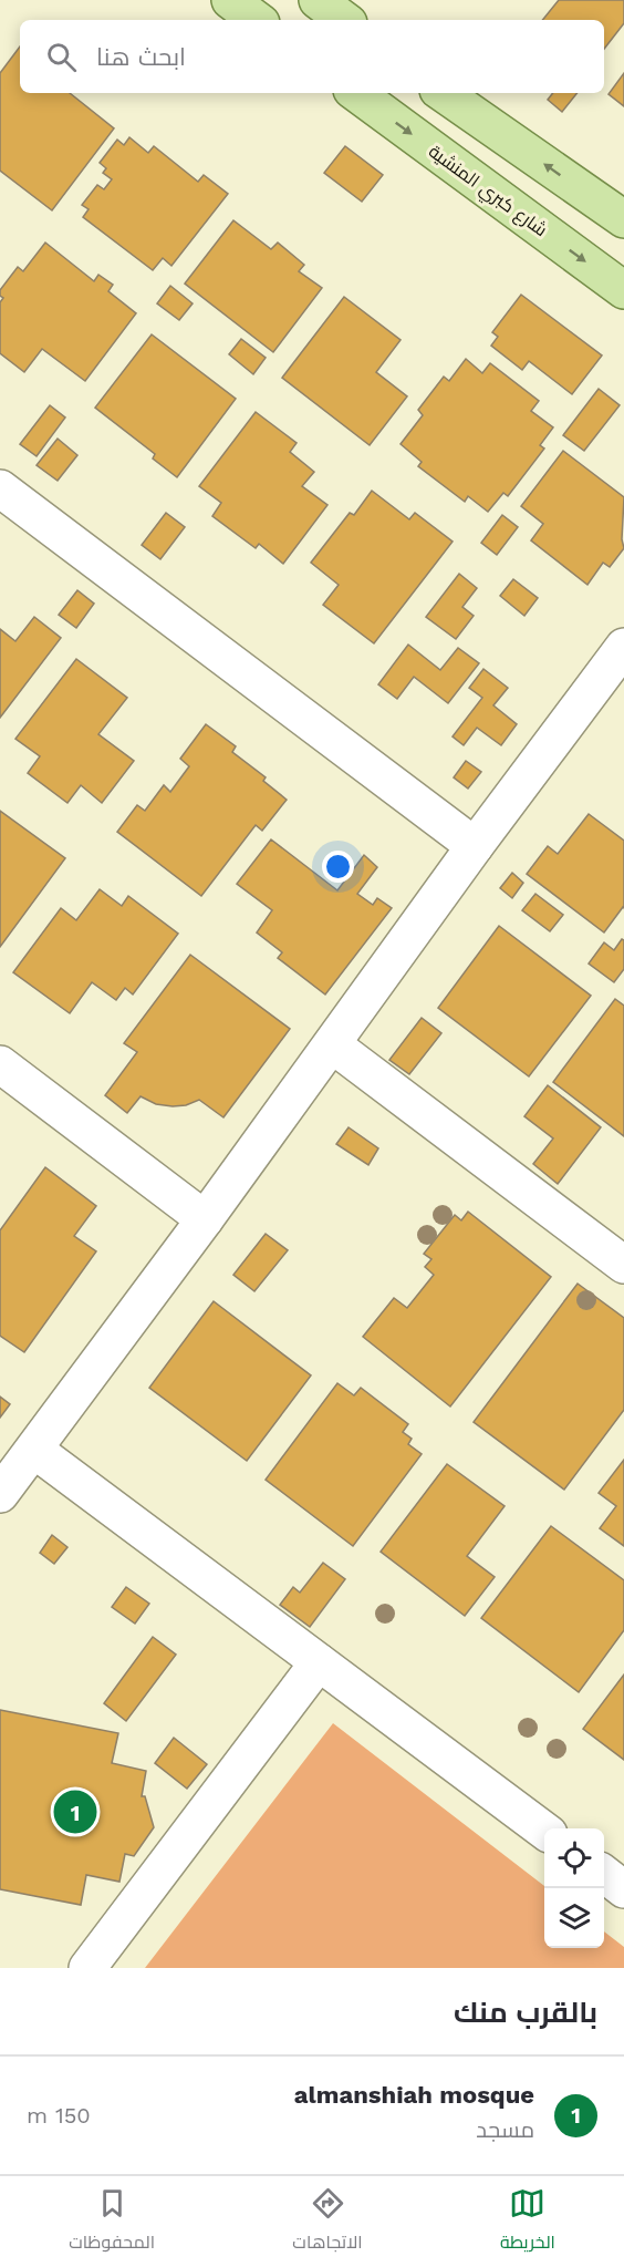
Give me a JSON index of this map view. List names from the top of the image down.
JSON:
{
  "streets": {
    "main road": ["شارع كبري المنشية"]
  },
  "page": {
    "search": "ابحث هنا",
    "pins": "1",
    "heading": "بالقرب منك",
    "list": [
      {
        "mark": "1",
        "name": "almanshiah mosque",
        "note": "مسجد",
        "value": "150 m"
      }
    ],
    "nav": ["الخريطة", "الاتجاهات", "المحفوظات"]
  }
}
